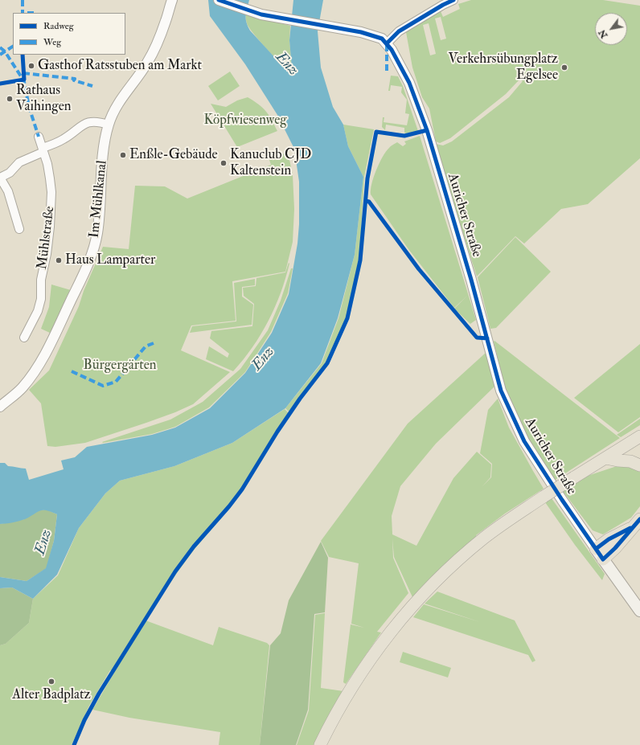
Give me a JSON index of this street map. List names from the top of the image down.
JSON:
{
  "streets": {
    "street": ["Im Mühlkanal", "Auricher Straße", "Mühlstraße"]
  },
  "water": ["Enz"],
  "parks": ["Köpfwiesenweg", "Bürgergärten"],
  "places": [
    "Gasthof Ratsstuben am Markt",
    "Verkehrsübungplatz Egelsee",
    "Rathaus Vaihingen",
    "Enßle-Gebäude",
    "Kanuclub CJD Kaltenstein",
    "Haus Lamparter",
    "Alter Badplatz"
  ],
  "legend": ["Radweg", "Weg"],
  "north": "bottom left"
}
